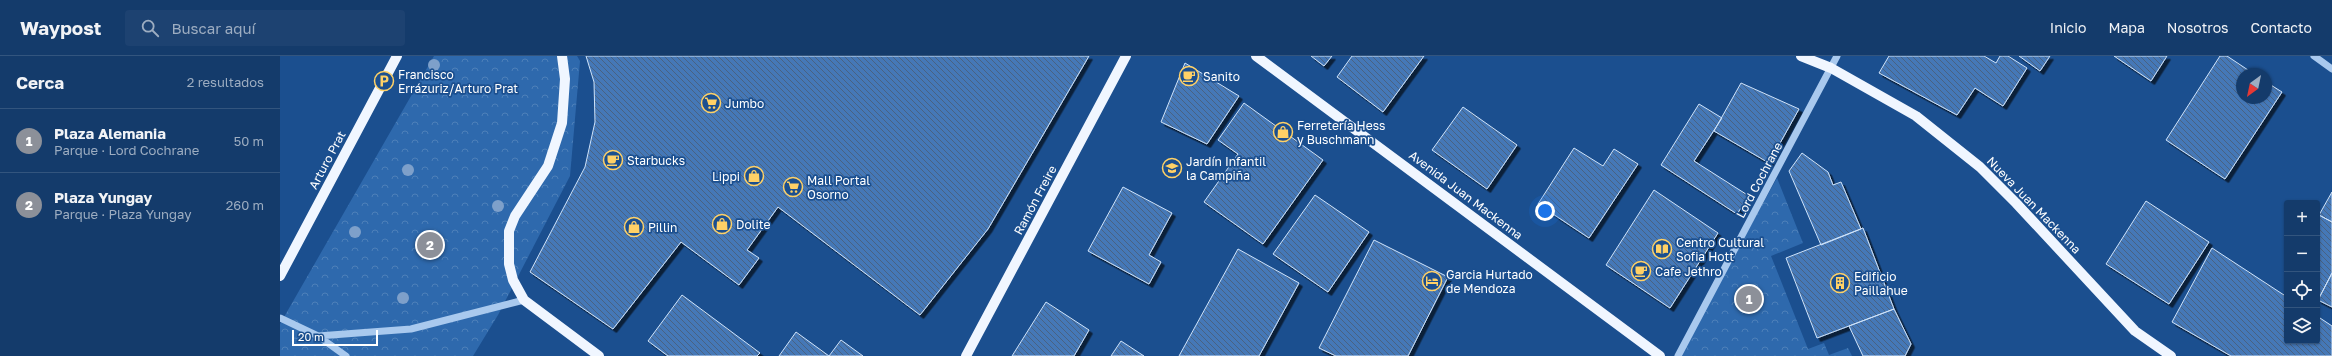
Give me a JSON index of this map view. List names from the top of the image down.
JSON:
{
  "streets": {
    "main road": [
      "Arturo Prat",
      "Avenida Juan Mackenna",
      "Ramón Freire",
      "Nueva Juan Mackenna"
    ],
    "street": ["Lord Cochrane"]
  },
  "crossings": [
    ["Lord Cochrane", "Nueva Juan Mackenna"]
  ],
  "places": {
    "cafe": ["Sanito", "Starbucks", "Cafe Jethro"],
    "parking": ["Francisco Errázuriz/Arturo Prat"],
    "supermarket": ["Jumbo", "Mall Portal Osorno"],
    "shop": [
      "Ferretería Hess y Buschmann",
      "Lippi",
      "Dolite",
      "Pillin"
    ],
    "school or university": ["Jardín Infantil la Campiña"],
    "library": ["Centro Cultural Sofia Hott"],
    "hotel": ["Garcia Hurtado de Mendoza"],
    "building": ["Edificio Paillahue"]
  },
  "scale_bar": "20 m",
  "north": "bottom left",
  "page": {
    "header": "Waypost",
    "search": "Buscar aquí",
    "nav": [
      "Inicio",
      "Mapa",
      "Nosotros",
      "Contacto"
    ],
    "heading": ["Cerca", "2 resultados"],
    "list": [
      {
        "mark": "1",
        "name": "Plaza Alemania",
        "note": "Parque · Lord Cochrane",
        "value": "50 m"
      },
      {
        "mark": "2",
        "name": "Plaza Yungay",
        "note": "Parque · Plaza Yungay",
        "value": "260 m"
      }
    ],
    "map_buttons": ["+", "−"],
    "pins": ["2", "1"],
    "scale": "20 m"
  }
}
